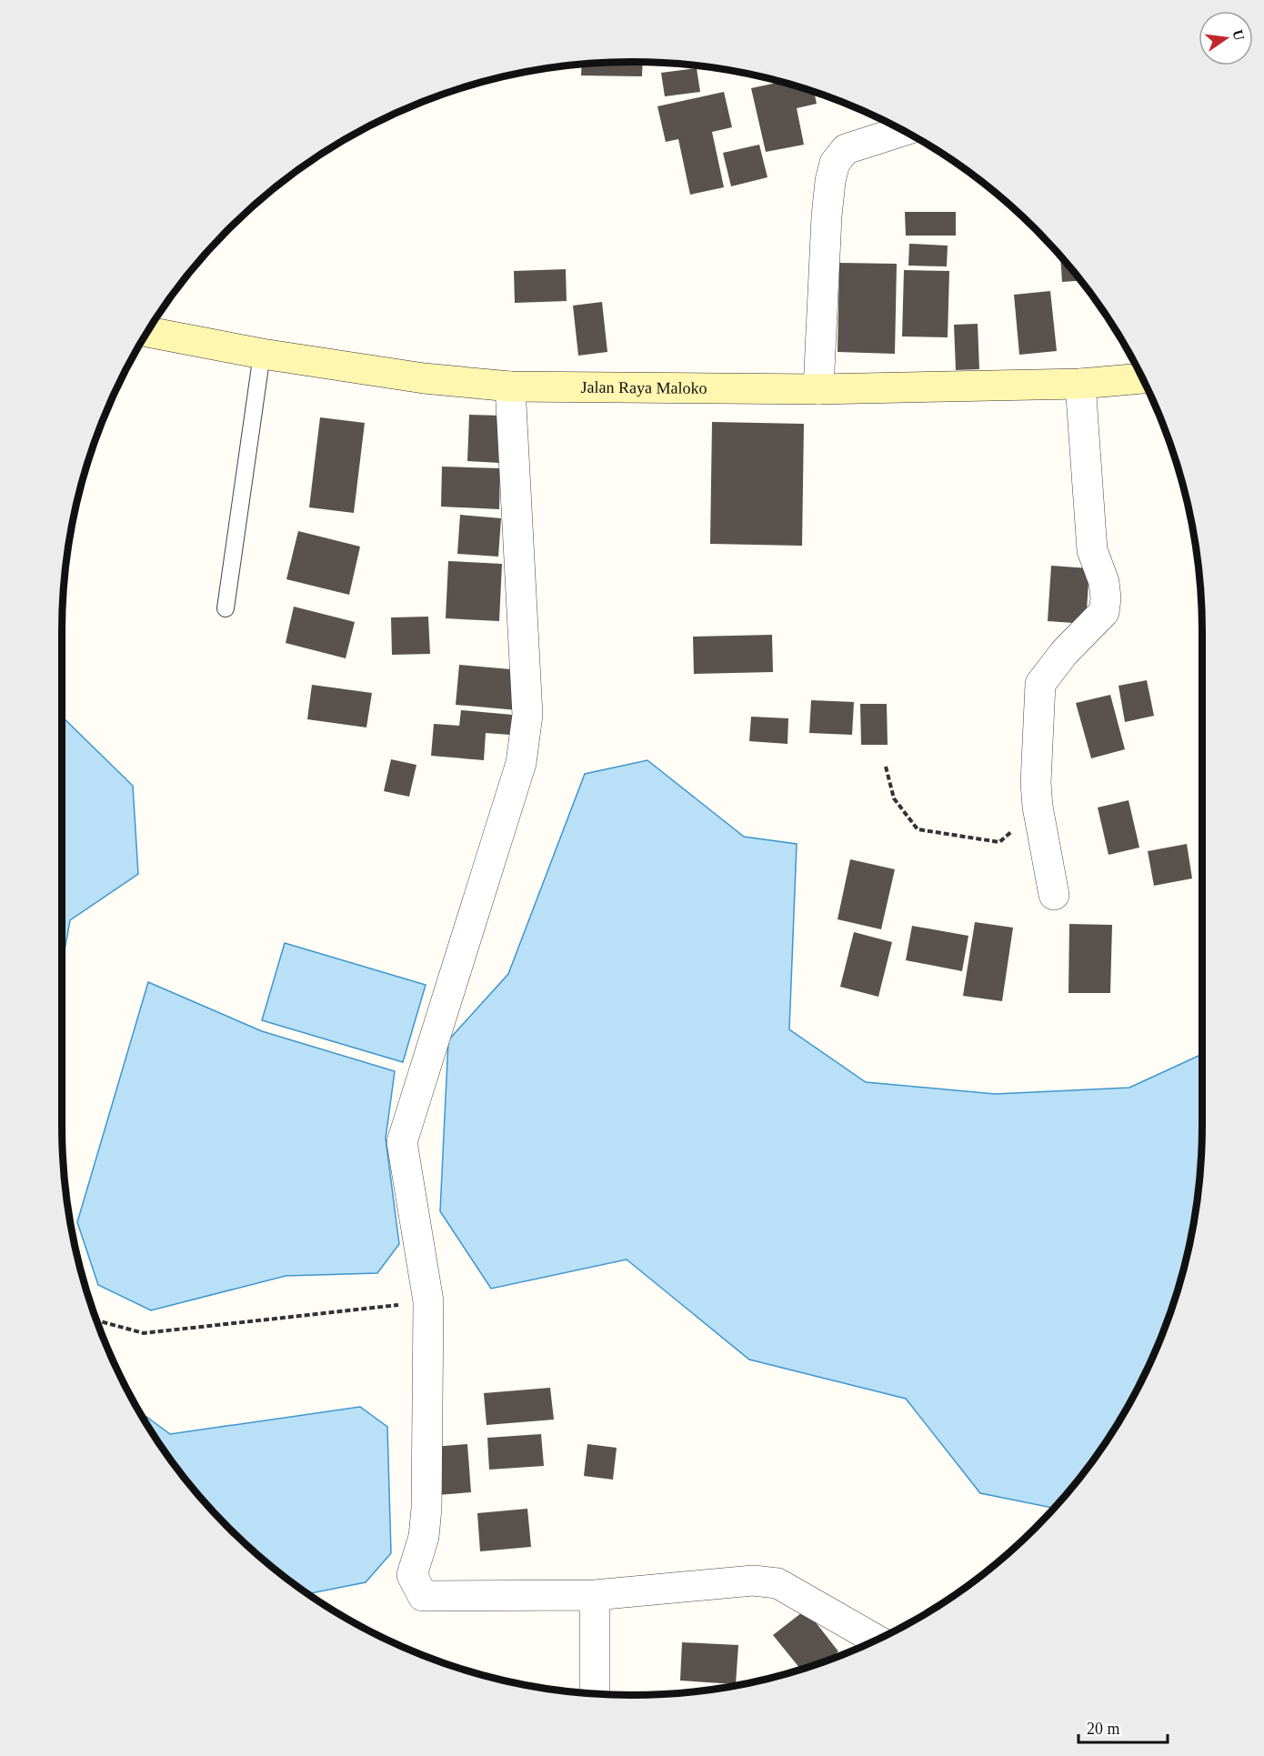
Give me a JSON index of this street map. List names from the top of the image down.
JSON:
{
  "streets": {
    "street": ["Jalan Raya Maloko"]
  },
  "scale_bar": "20 m",
  "north": "right"
}
